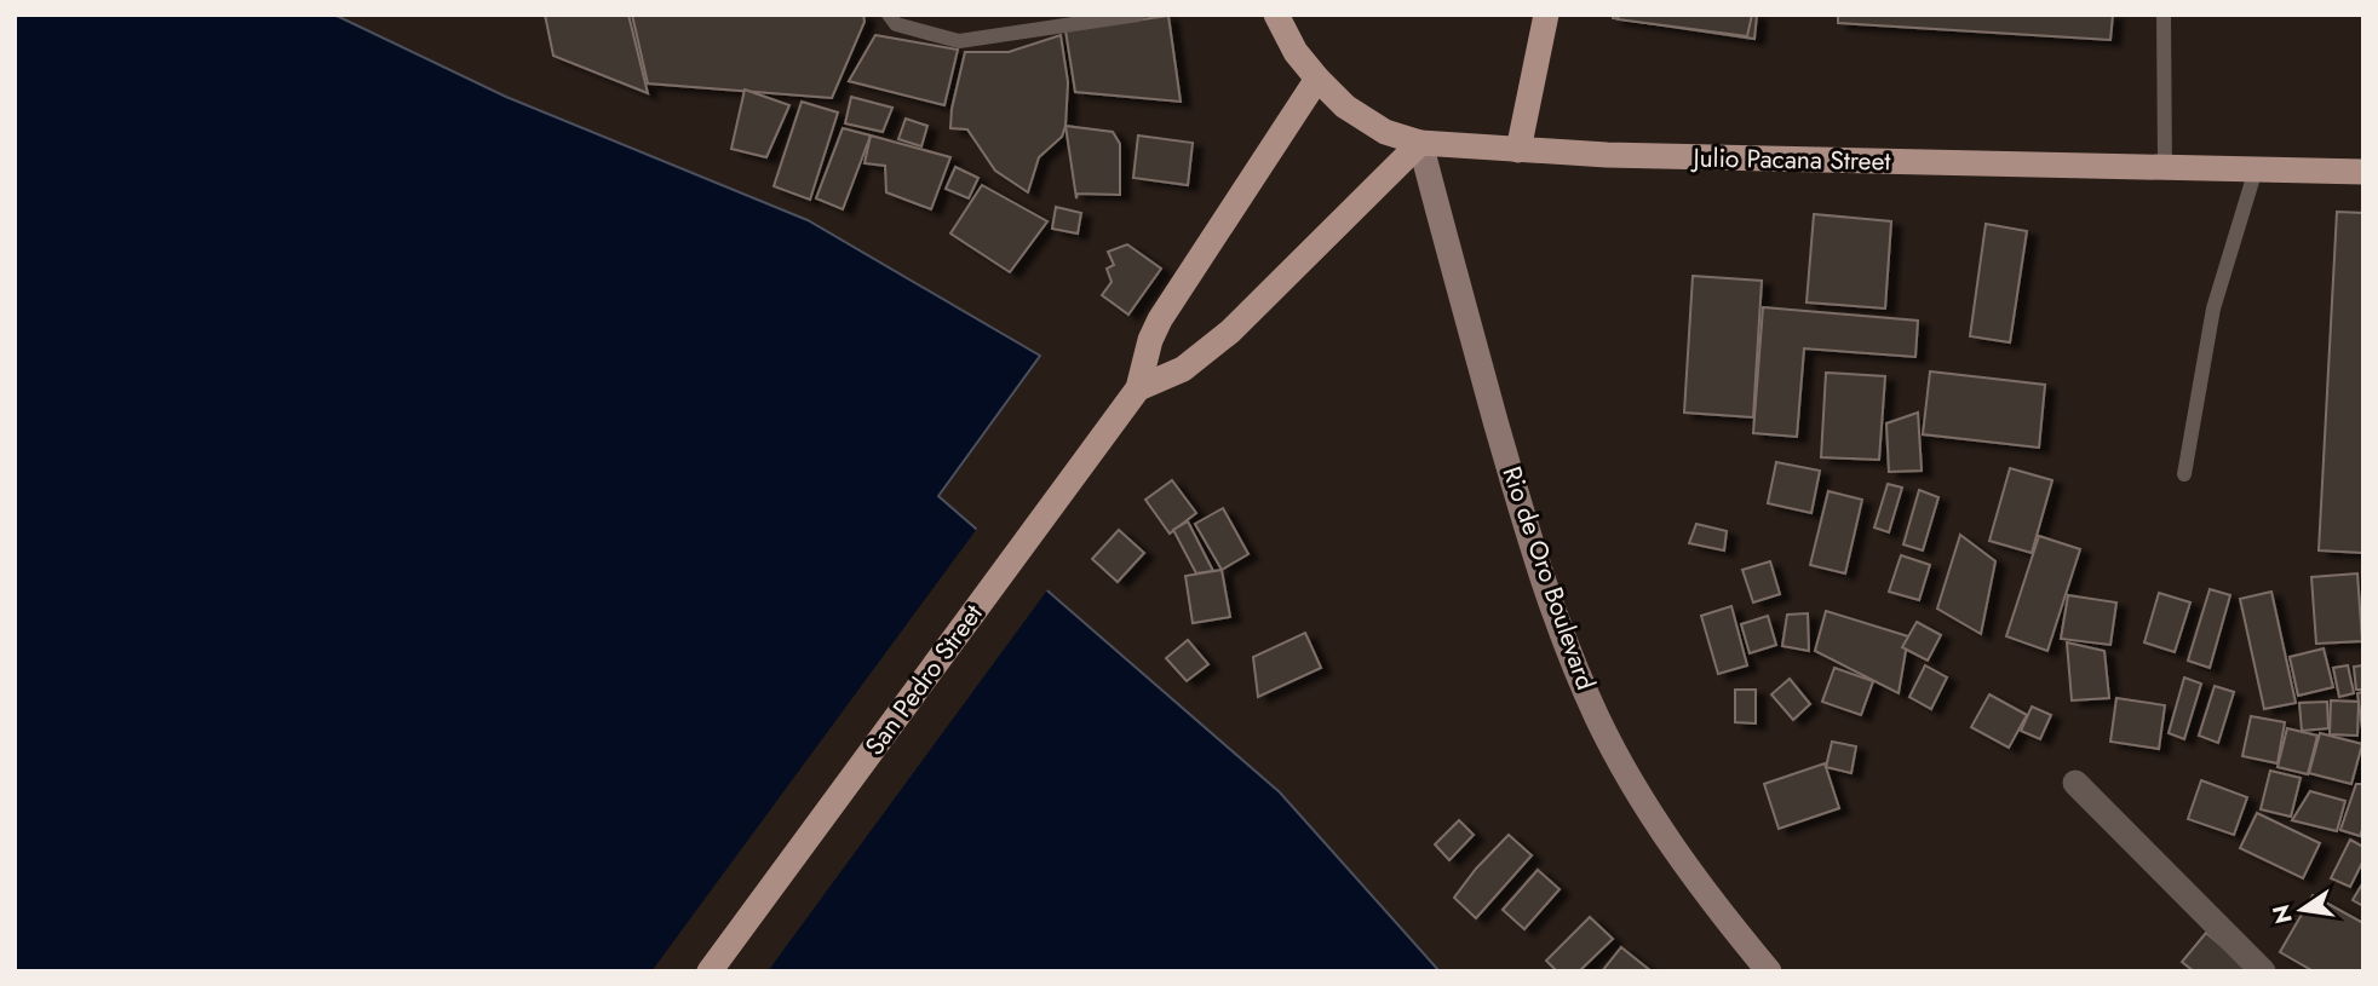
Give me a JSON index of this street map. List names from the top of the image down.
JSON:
{
  "streets": {
    "main road": ["Julio Pacana Street", "Rio de Oro Boulevard", "San Pedro Street"]
  },
  "crossings": [
    ["Julio Pacana Street", "Rio de Oro Boulevard"],
    ["Julio Pacana Street", "San Pedro Street"]
  ],
  "north": "left"
}
